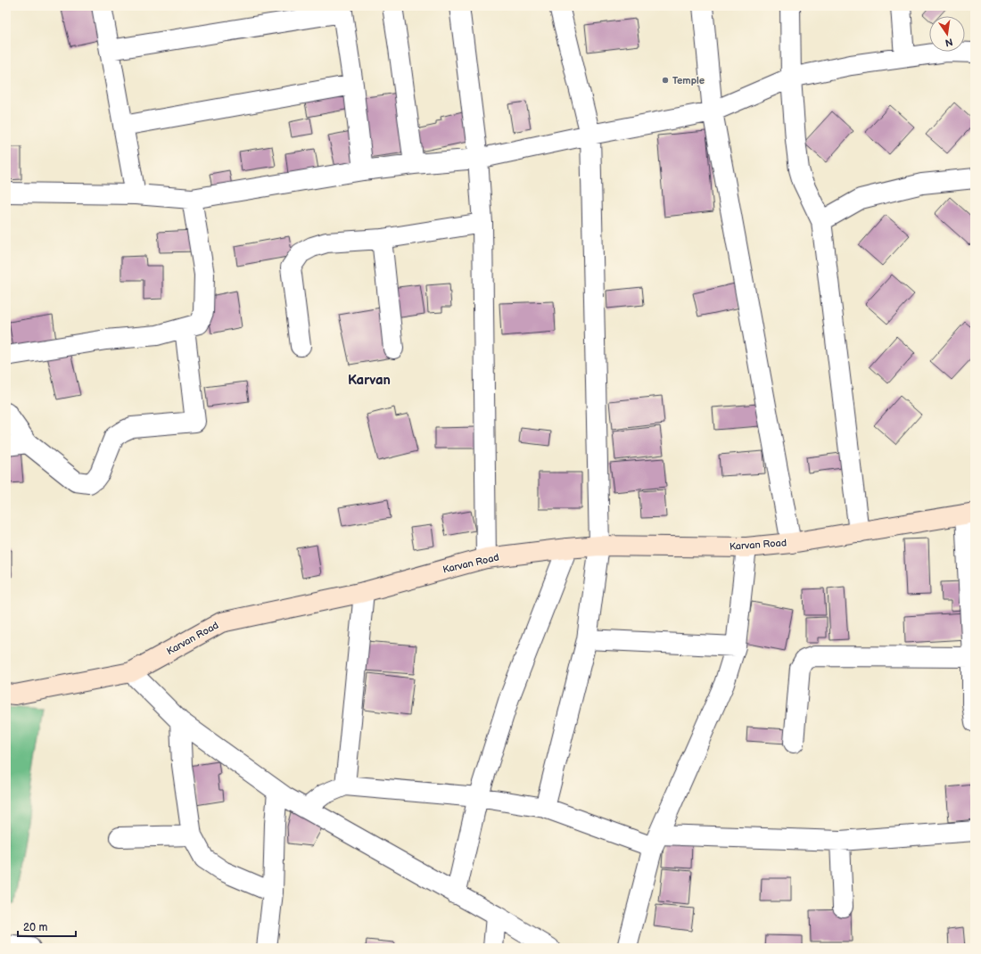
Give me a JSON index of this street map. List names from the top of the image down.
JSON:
{
  "streets": {
    "street": ["Karvan Road"]
  },
  "districts": ["Karvan"],
  "places": ["Temple"],
  "scale_bar": "20 m",
  "north": "bottom"
}
